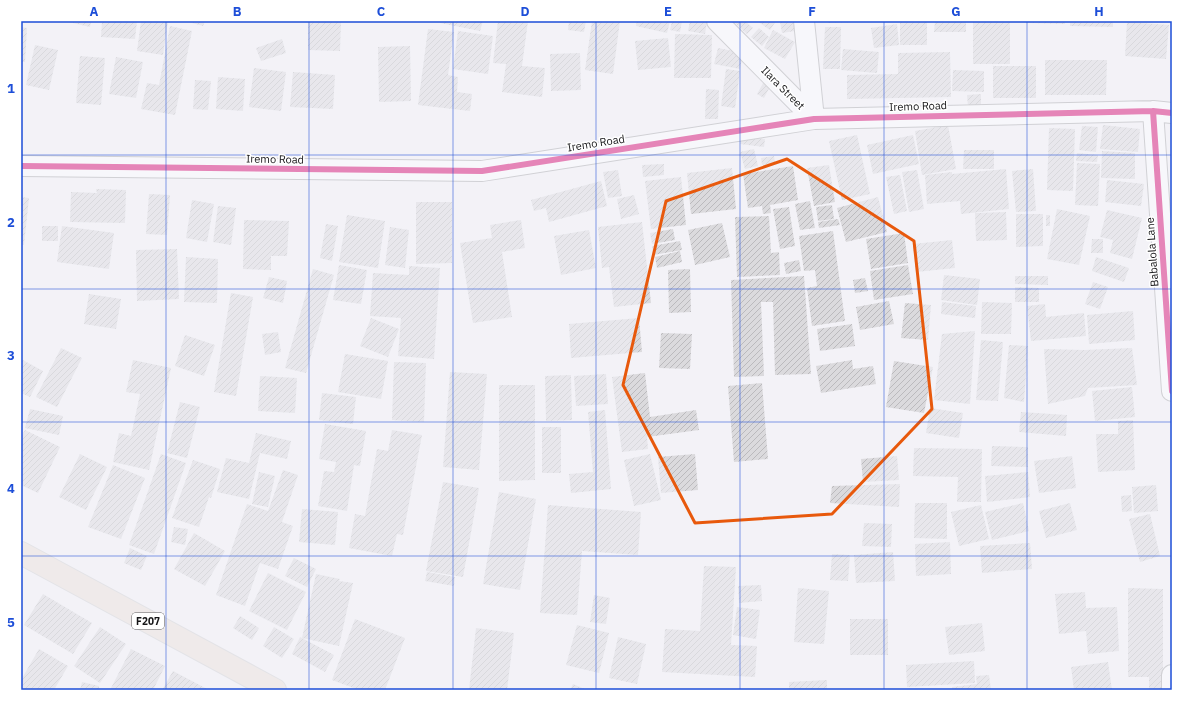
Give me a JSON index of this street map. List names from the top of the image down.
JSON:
{
  "streets": {
    "main road": ["F207"],
    "street": ["Ilara Street", "Iremo Road", "Babalola Lane"]
  },
  "crossings": [
    ["Ilara Street", "Iremo Road"],
    ["Iremo Road", "Babalola Lane"]
  ],
  "grid": {
    "columns": [
      "A",
      "B",
      "C",
      "D",
      "E",
      "F",
      "G",
      "H"
    ],
    "rows": [
      "1",
      "2",
      "3",
      "4",
      "5"
    ]
  }
}
